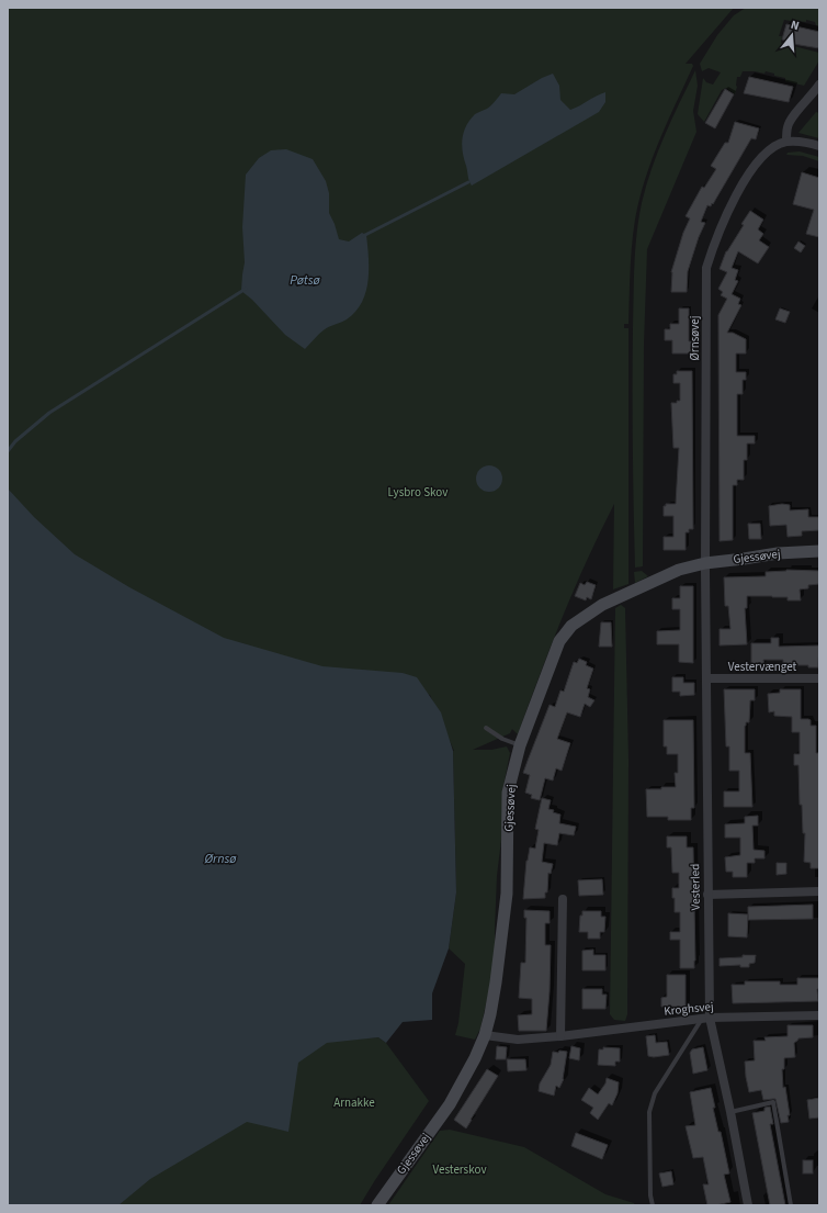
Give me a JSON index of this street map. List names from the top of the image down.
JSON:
{
  "streets": {
    "street": [
      "Ørnsøvej",
      "Gjessøvej",
      "Vestervænget",
      "Vesterled",
      "Kroghsvej"
    ]
  },
  "crossings": [
    ["Ørnsøvej", "Gjessøvej"],
    ["Ørnsøvej", "Vesterled"],
    ["Gjessøvej", "Vesterled"],
    ["Gjessøvej", "Kroghsvej"],
    ["Vestervænget", "Vesterled"],
    ["Vesterled", "Kroghsvej"]
  ],
  "water": ["Pøtsø", "Ørnsø"],
  "parks": ["Lysbro Skov", "Arnakke", "Vesterskov"],
  "north": "top"
}
